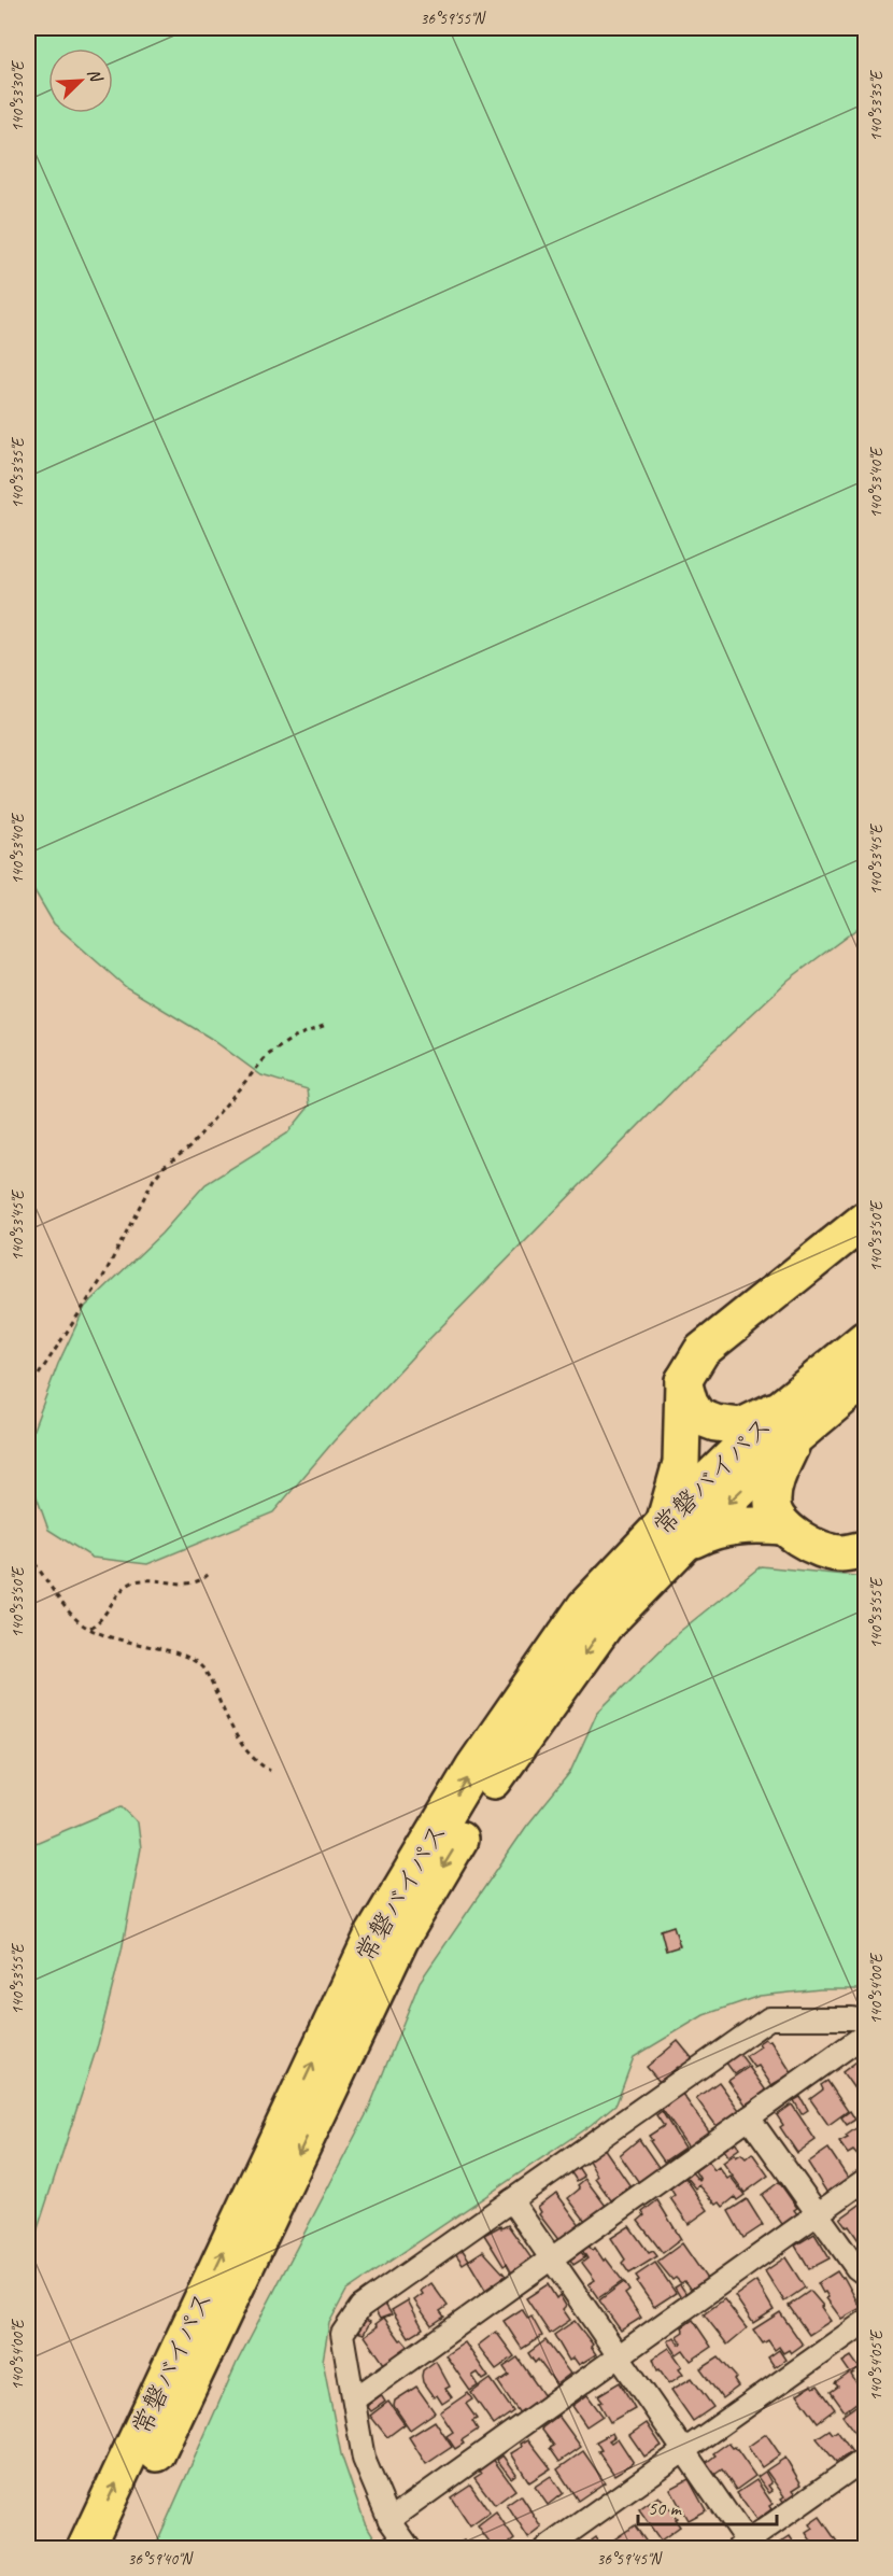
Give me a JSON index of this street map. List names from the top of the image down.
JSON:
{
  "streets": {
    "highway": ["常磐バイパス"]
  },
  "scale_bar": "50 m",
  "north": "top right",
  "coordinates": [
    "36°59'55\"N",
    "140°53'30\"E",
    "140°53'35\"E",
    "140°53'40\"E",
    "140°53'45\"E",
    "140°53'50\"E",
    "140°53'55\"E",
    "140°54'00\"E",
    "140°54'05\"E",
    "36°59'40\"N",
    "36°59'45\"N"
  ]
}
